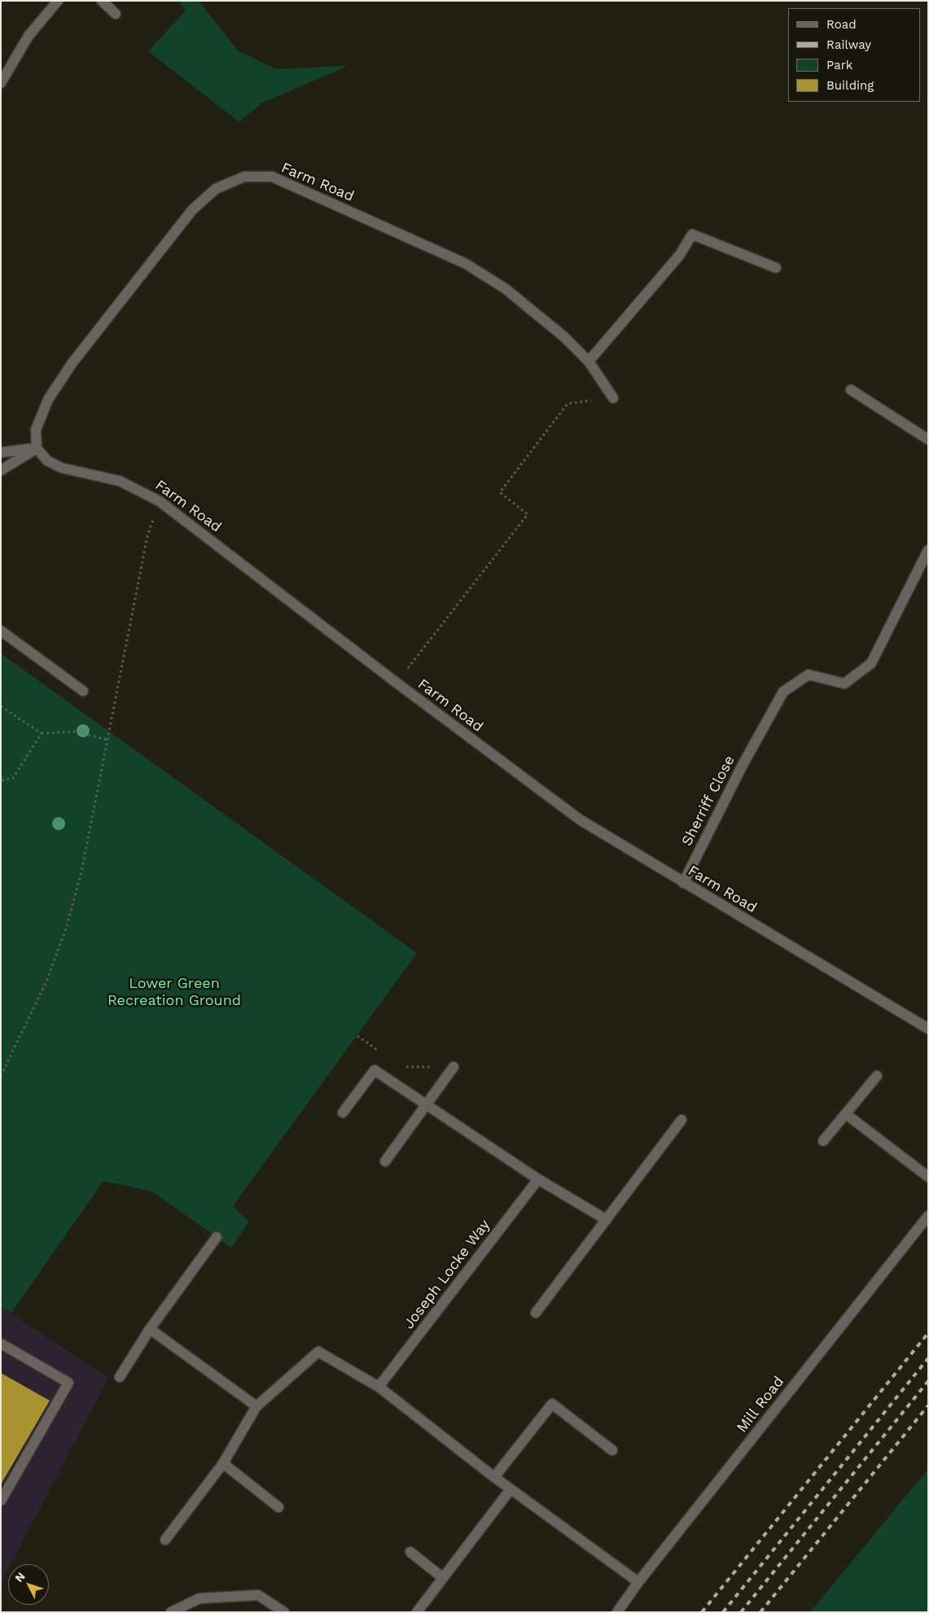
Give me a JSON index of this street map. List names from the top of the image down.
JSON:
{
  "streets": {
    "street": [
      "Farm Road",
      "Sherriff Close",
      "Joseph Locke Way",
      "Mill Road"
    ]
  },
  "crossings": [
    ["Farm Road", "Sherriff Close"]
  ],
  "parks": ["Lower Green Recreation Ground"],
  "legend": [
    "Road",
    "Railway",
    "Park",
    "Building"
  ],
  "north": "top left"
}
